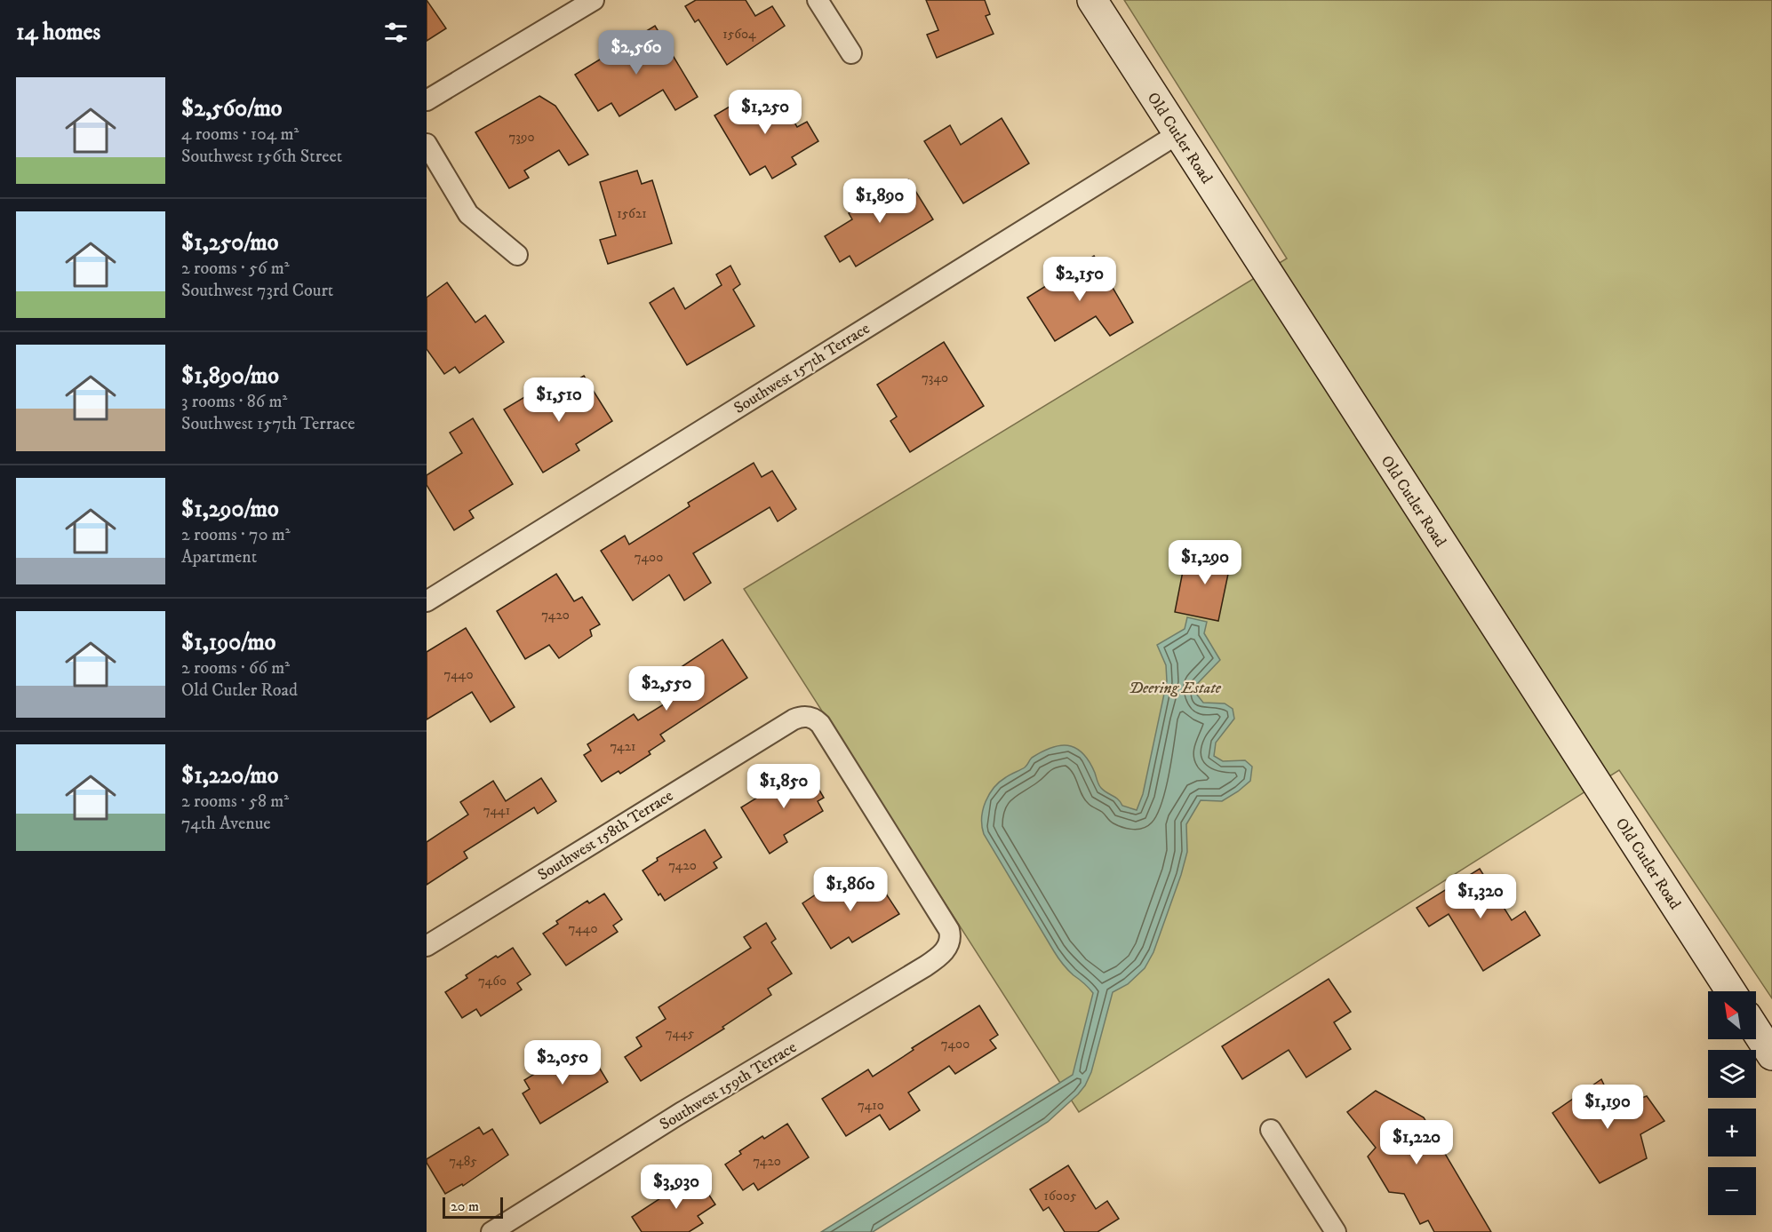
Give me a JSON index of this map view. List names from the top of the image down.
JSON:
{
  "streets": {
    "main road": ["Old Cutler Road"],
    "street": ["Southwest 157th Terrace", "Southwest 158th Terrace", "Southwest 159th Terrace"]
  },
  "crossings": [
    ["Old Cutler Road", "Southwest 157th Terrace"],
    ["Southwest 158th Terrace", "Southwest 159th Terrace"]
  ],
  "parks": ["Deering Estate"],
  "house_numbers": [
    "15604",
    "7390",
    "15621",
    "7340",
    "7400",
    "7420",
    "7440",
    "7421",
    "7441",
    "7420",
    "7440",
    "7460",
    "7445",
    "7400",
    "7410",
    "7485",
    "7420",
    "16005"
  ],
  "scale_bar": "20 m",
  "north": "top left",
  "page": {
    "heading": "14 homes",
    "price": [
      "$2,560",
      "$1,250",
      "$1,890",
      "$2,150",
      "$1,510",
      "$1,290",
      "$2,550",
      "$1,850",
      "$1,860",
      "$1,320",
      "$2,050",
      "$1,190",
      "$1,220",
      "$3,930"
    ],
    "list": [
      {
        "name": "$2,560/mo",
        "note": "4 rooms · 104 m² · Southwest 156th Street"
      },
      {
        "name": "$1,250/mo",
        "note": "2 rooms · 56 m² · Southwest 73rd Court"
      },
      {
        "name": "$1,890/mo",
        "note": "3 rooms · 86 m² · Southwest 157th Terrace"
      },
      {
        "name": "$1,290/mo",
        "note": "2 rooms · 70 m² · Apartment"
      },
      {
        "name": "$1,190/mo",
        "note": "2 rooms · 66 m² · Old Cutler Road"
      },
      {
        "name": "$1,220/mo",
        "note": "2 rooms · 58 m² · 74th Avenue"
      }
    ],
    "map_buttons": ["+", "−"],
    "scale": "20 m"
  }
}
